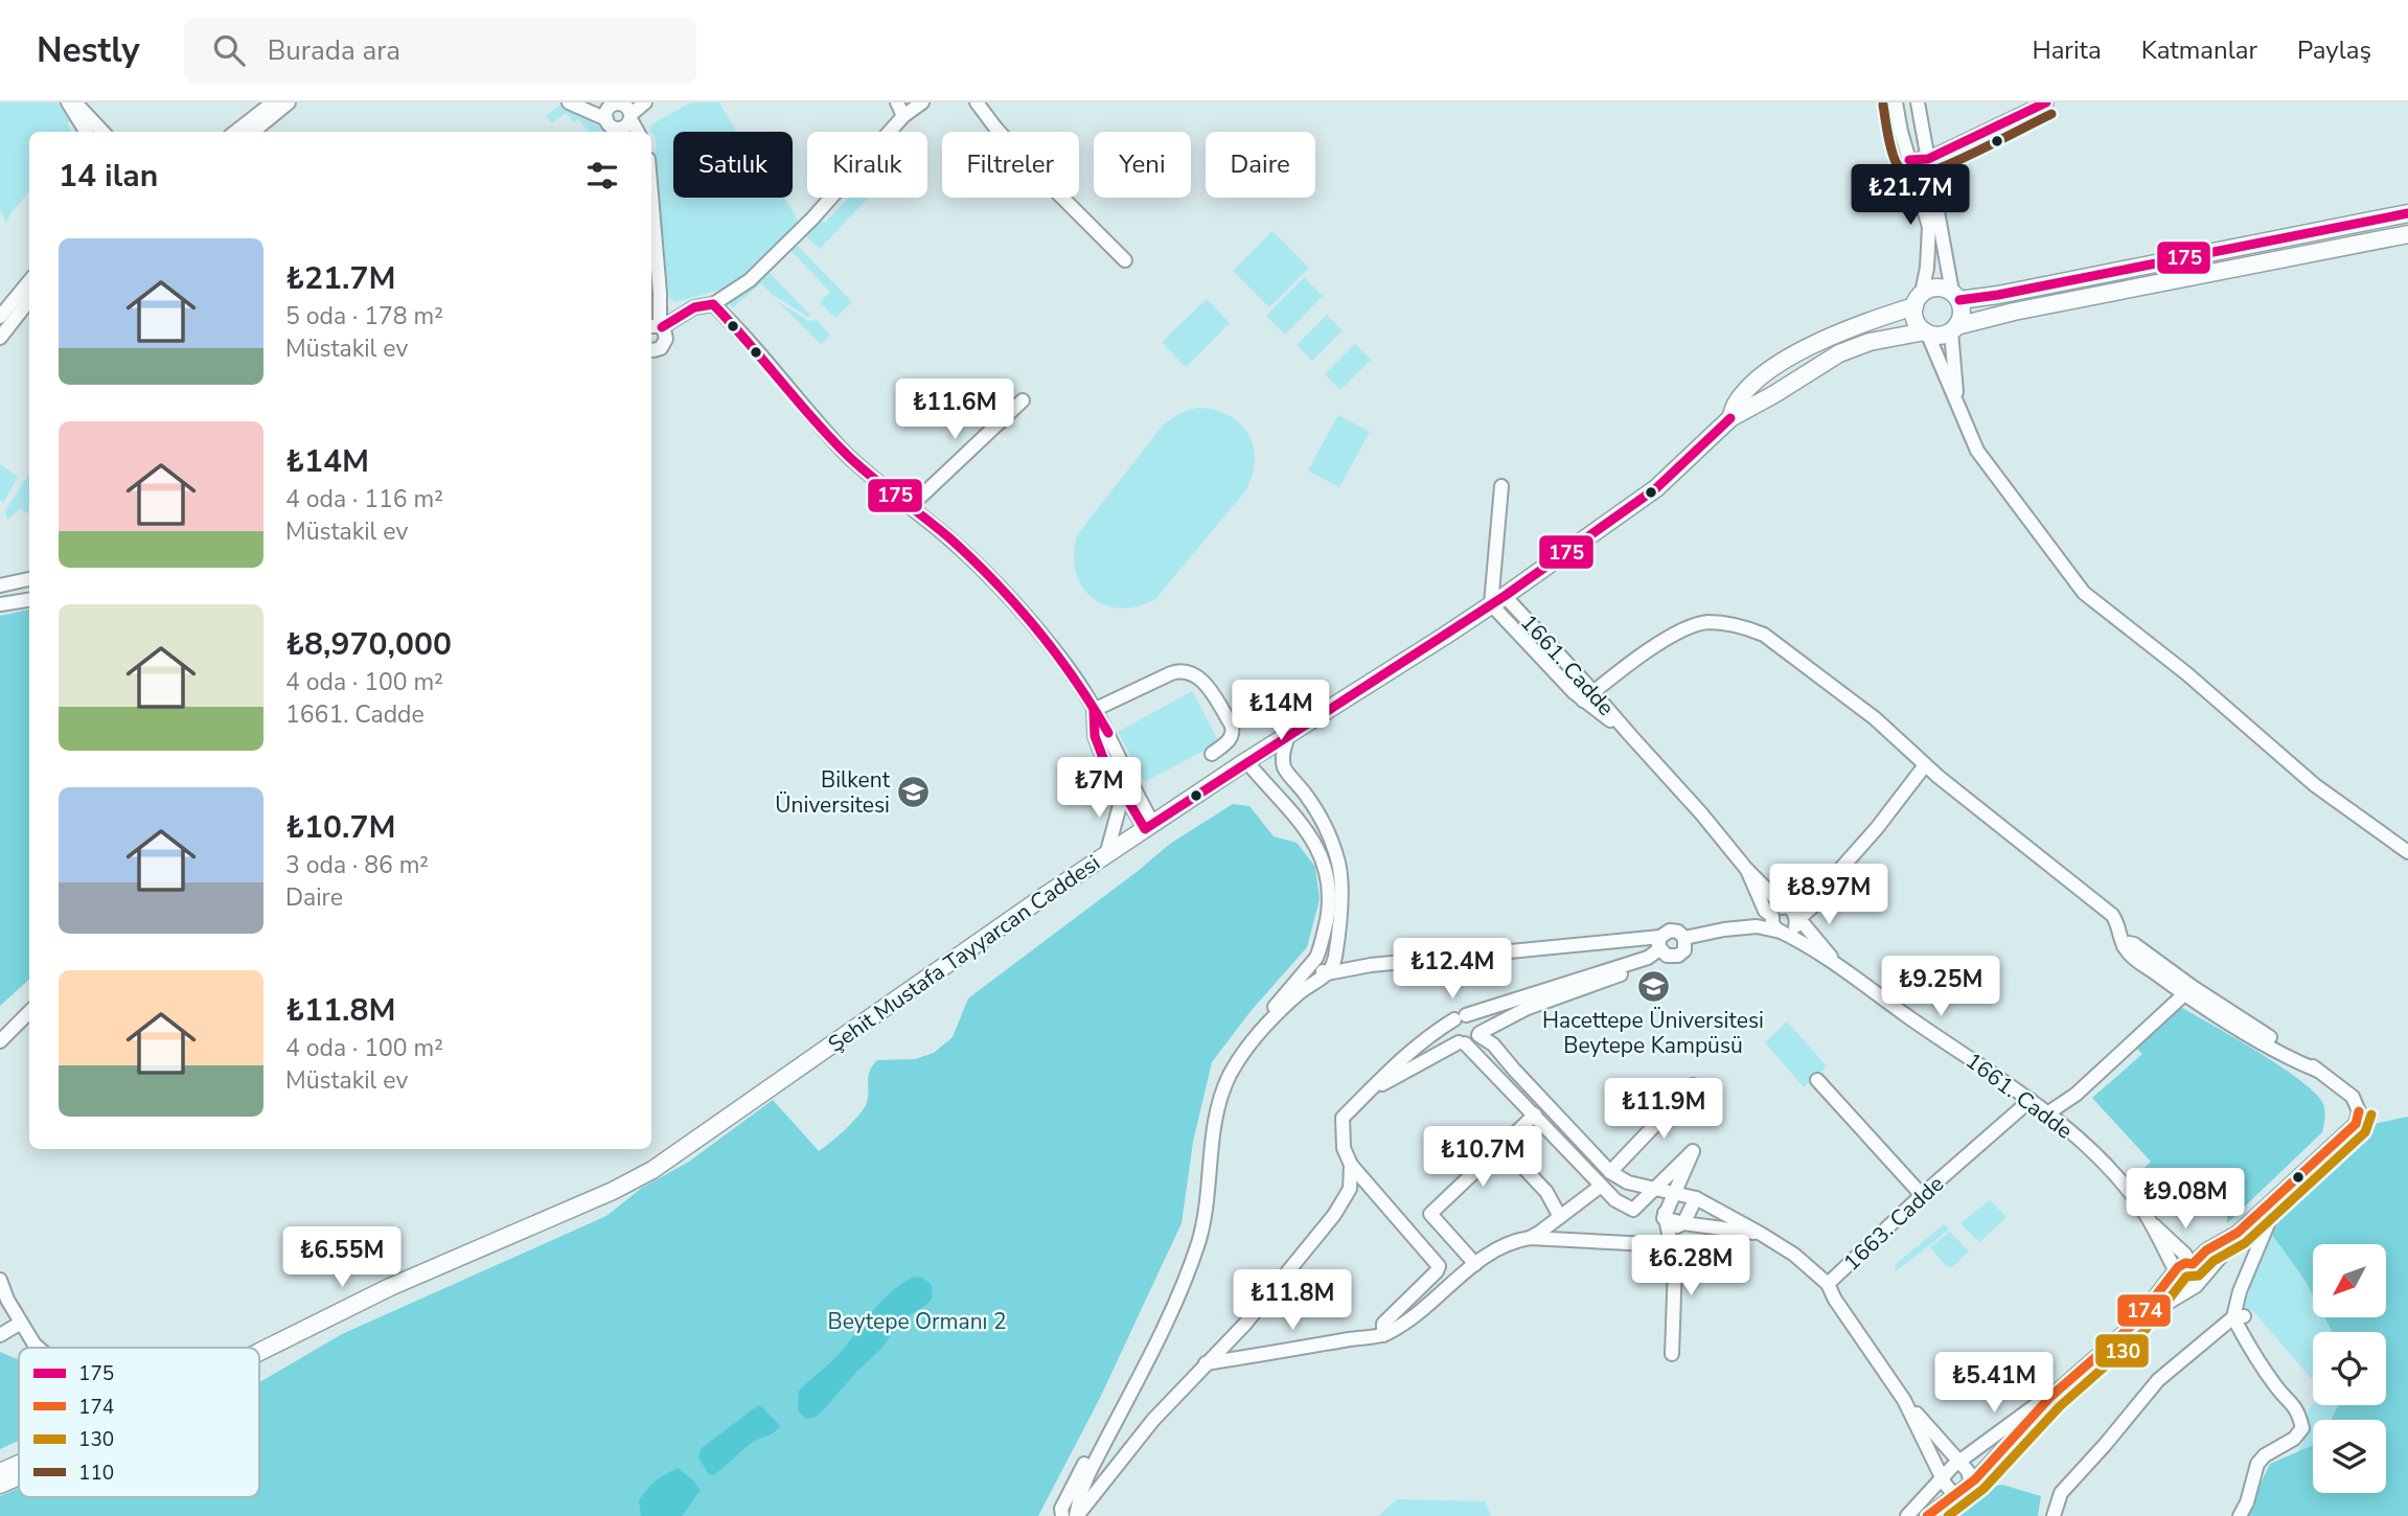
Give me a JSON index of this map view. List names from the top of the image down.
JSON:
{
  "streets": {
    "main road": ["Şehit Mustafa Tayyarcan Caddesi"],
    "street": ["1661. Cadde", "1663. Cadde"]
  },
  "crossings": [
    ["1661. Cadde", "Şehit Mustafa Tayyarcan Caddesi"],
    ["1661. Cadde", "1663. Cadde"]
  ],
  "parks": ["Beytepe Ormanı 2"],
  "places": {
    "school or university": ["Bilkent Üniversitesi", "Hacettepe Üniversitesi Beytepe Kampüsü"]
  },
  "lines": [
    "transit line 175",
    "transit line 110",
    "transit line 174",
    "transit line 130"
  ],
  "legend": [
    "175",
    "174",
    "130",
    "110"
  ],
  "north": "bottom left",
  "page": {
    "header": "Nestly",
    "search": "Burada ara",
    "nav": ["Harita", "Katmanlar", "Paylaş"],
    "chip": [
      "Satılık",
      "Kiralık",
      "Filtreler",
      "Yeni",
      "Daire"
    ],
    "heading": "14 ilan",
    "price": [
      "₺21.7M",
      "₺11.6M",
      "₺14M",
      "₺7M",
      "₺8.97M",
      "₺12.4M",
      "₺9.25M",
      "₺11.9M",
      "₺10.7M",
      "₺9.08M",
      "₺6.55M",
      "₺6.28M",
      "₺11.8M",
      "₺5.41M"
    ],
    "list": [
      {
        "name": "₺21.7M",
        "note": "5 oda · 178 m² · Müstakil ev"
      },
      {
        "name": "₺14M",
        "note": "4 oda · 116 m² · Müstakil ev"
      },
      {
        "name": "₺8,970,000",
        "note": "4 oda · 100 m² · 1661. Cadde"
      },
      {
        "name": "₺10.7M",
        "note": "3 oda · 86 m² · Daire"
      },
      {
        "name": "₺11.8M",
        "note": "4 oda · 100 m² · Müstakil ev"
      }
    ]
  }
}
